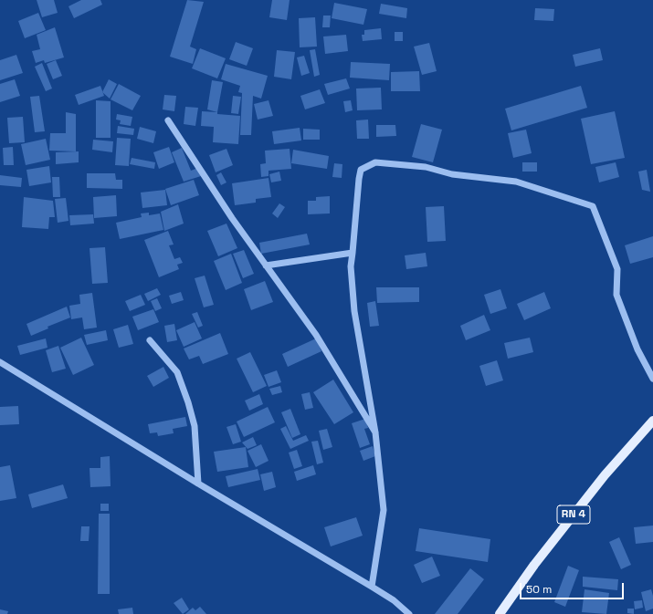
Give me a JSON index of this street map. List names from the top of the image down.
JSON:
{
  "streets": {
    "main road": ["RN 4"]
  },
  "scale_bar": "50 m"
}
